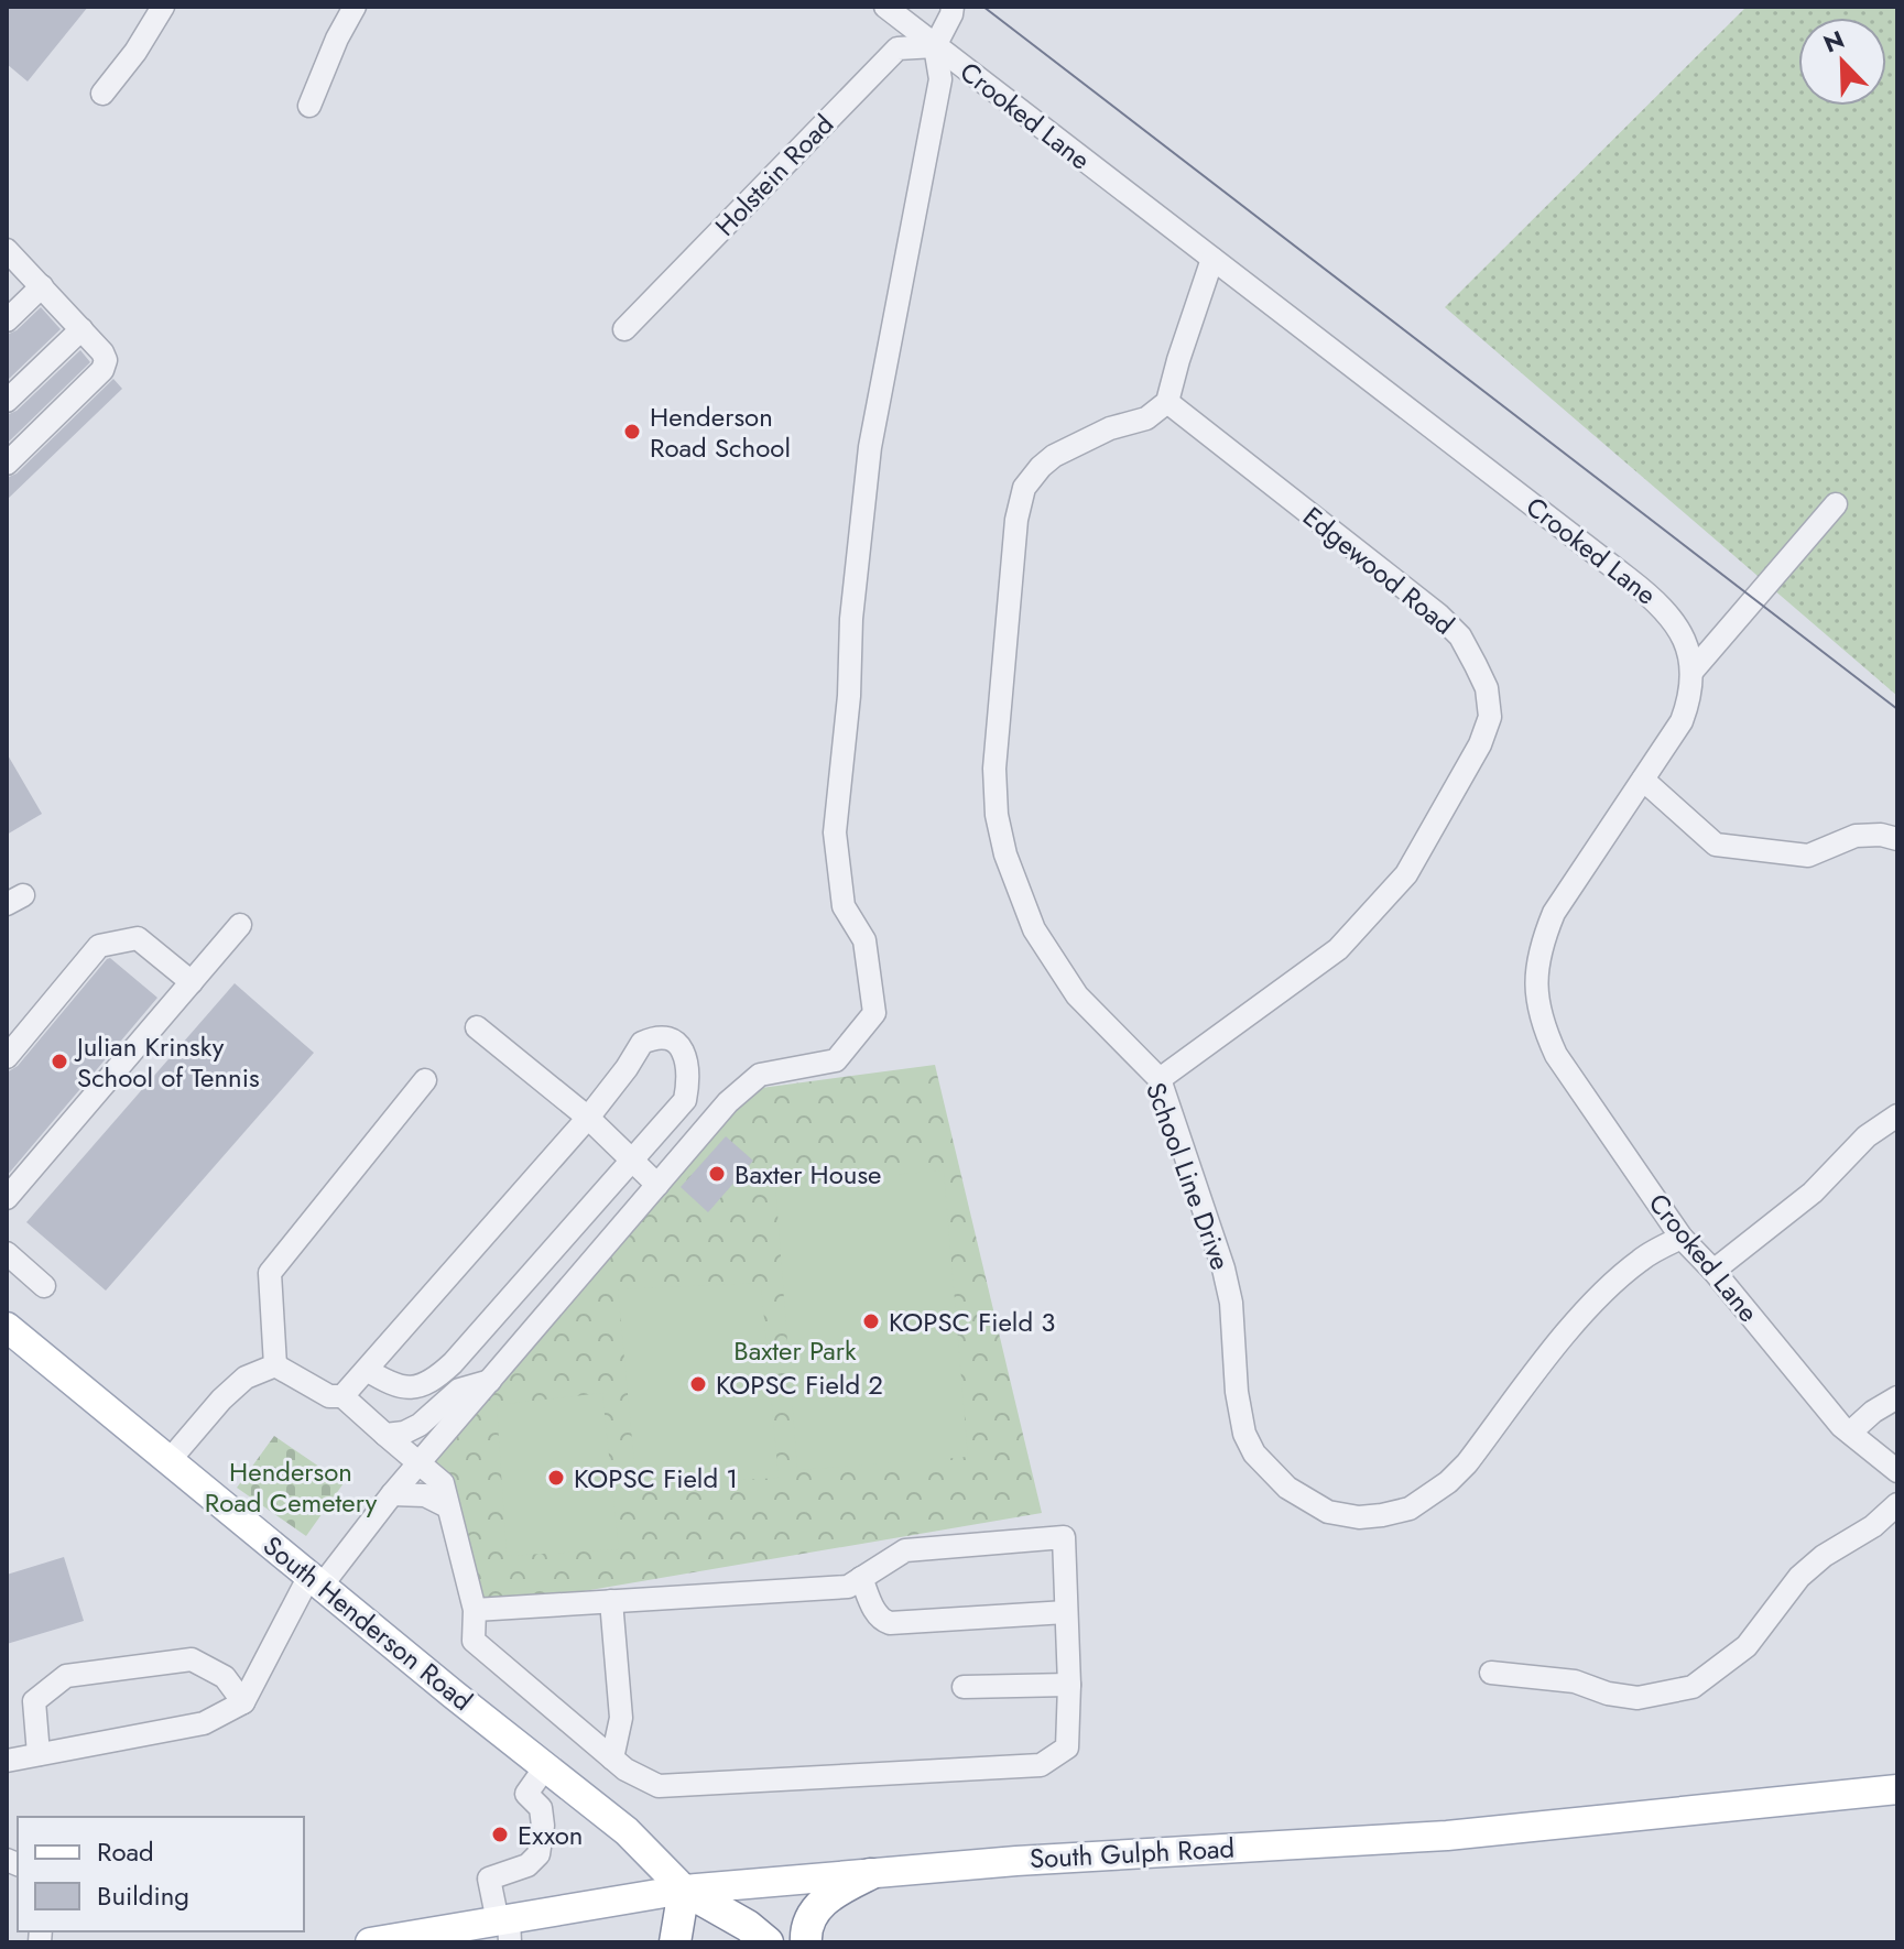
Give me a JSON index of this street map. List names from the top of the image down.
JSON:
{
  "streets": {
    "main road": ["South Henderson Road", "South Gulph Road"],
    "street": [
      "Crooked Lane",
      "Holstein Road",
      "Edgewood Road",
      "School Line Drive"
    ]
  },
  "crossings": [
    ["Crooked Lane", "Holstein Road"],
    ["Crooked Lane", "School Line Drive"],
    ["Edgewood Road", "School Line Drive"],
    ["South Henderson Road", "South Gulph Road"]
  ],
  "parks": ["Baxter Park", "Henderson Road Cemetery"],
  "places": [
    "Henderson Road School",
    "Julian Krinsky School of Tennis",
    "Baxter House",
    "KOPSC Field 3",
    "KOPSC Field 2",
    "KOPSC Field 1",
    "Exxon"
  ],
  "legend": ["Road", "Building"],
  "north": "top left"
}
